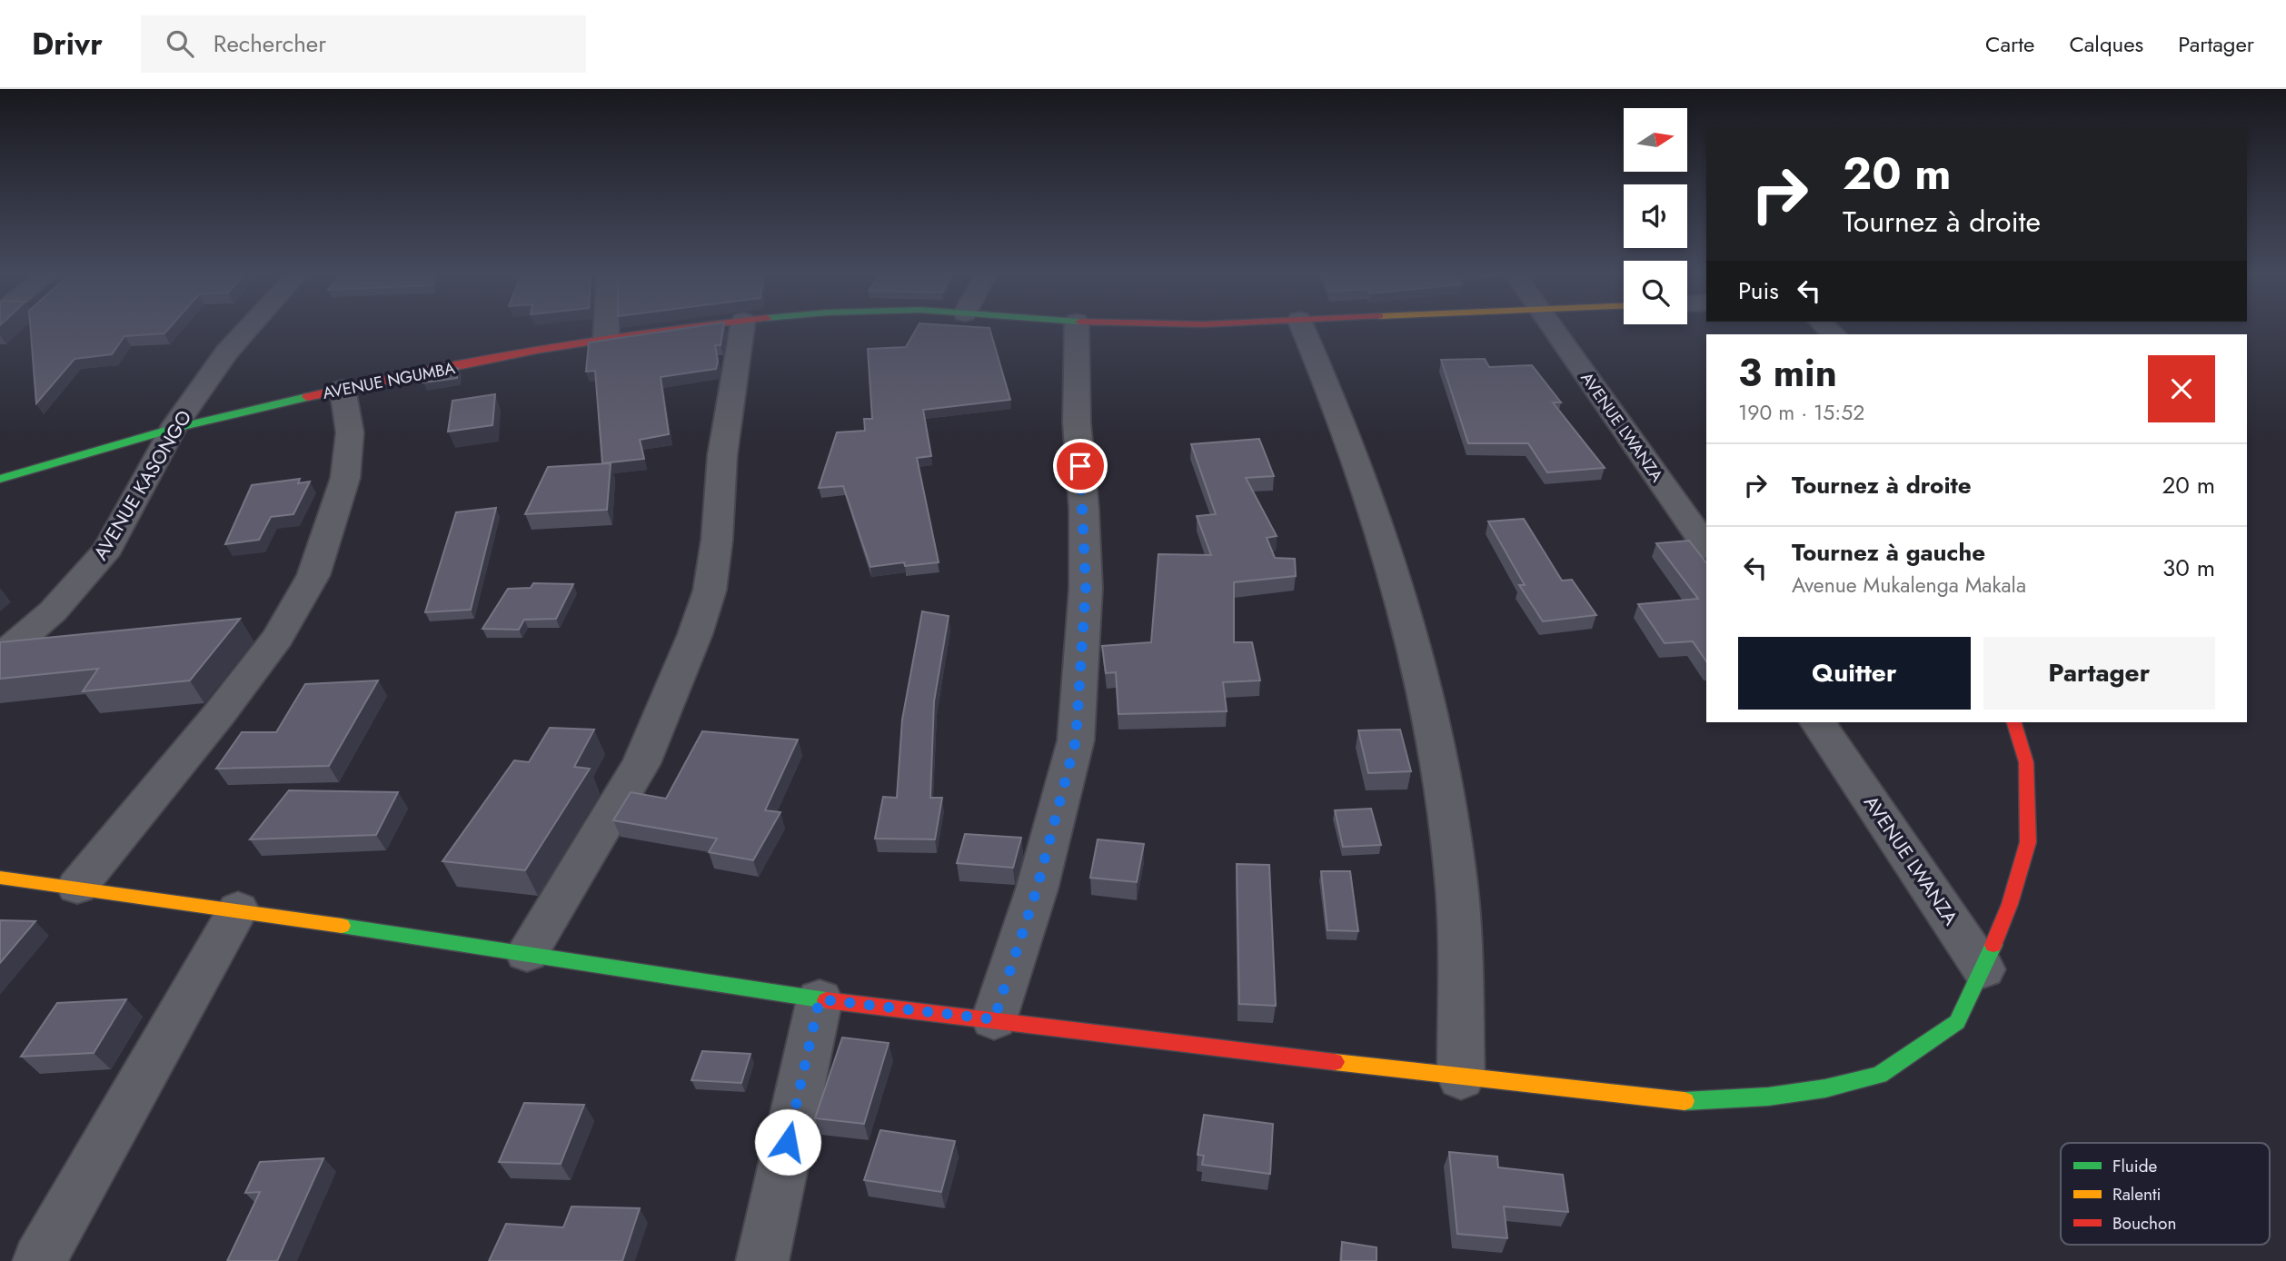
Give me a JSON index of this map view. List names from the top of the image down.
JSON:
{
  "streets": {
    "street": ["AVENUE NGUMBA", "AVENUE LWANZA", "AVENUE KASONGO"]
  },
  "crossings": [
    ["AVENUE NGUMBA", "AVENUE KASONGO"]
  ],
  "legend": ["Fluide", "Ralenti", "Bouchon"],
  "north": "right",
  "page": {
    "header": "Drivr",
    "search": "Rechercher",
    "nav": ["Carte", "Calques", "Partager"],
    "turn": ["20 m", "Tournez à droite"],
    "then": "Puis",
    "heading": ["3 min", "190 m · 15:52"],
    "list": [
      {
        "name": "Tournez à droite",
        "value": "20 m"
      },
      {
        "name": "Tournez à gauche",
        "note": "Avenue Mukalenga Makala",
        "value": "30 m"
      }
    ],
    "buttons": ["Quitter", "Partager"]
  }
}
